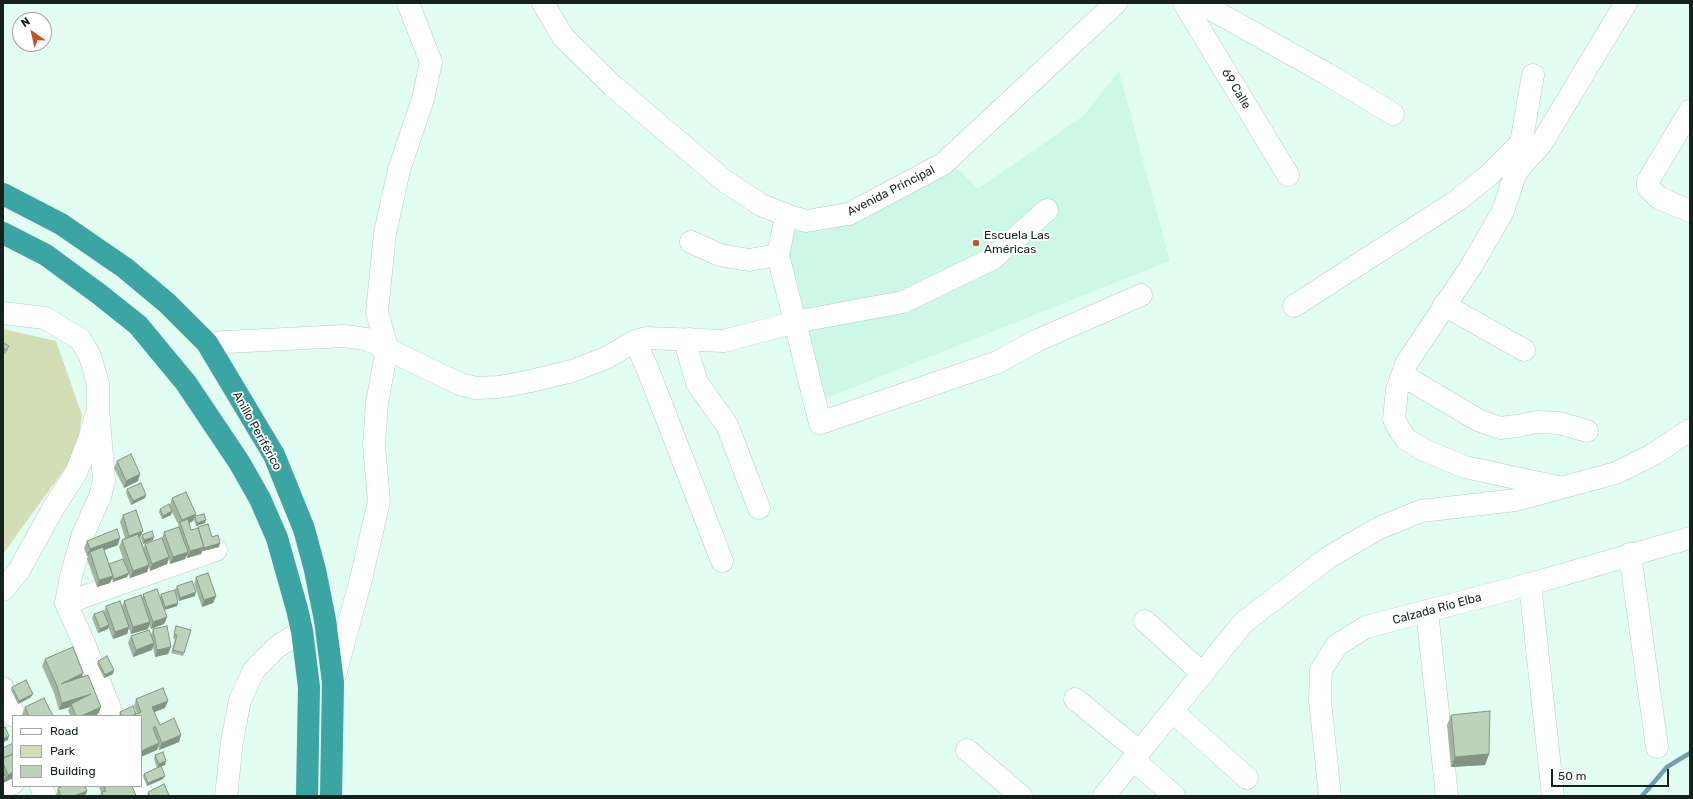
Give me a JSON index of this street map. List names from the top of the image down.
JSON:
{
  "streets": {
    "highway": ["Anillo Periférico"],
    "street": ["69 Calle", "Avenida Principal", "Calzada Río Elba"]
  },
  "places": ["Escuela Las Américas"],
  "legend": ["Road", "Park", "Building"],
  "scale_bar": "50 m",
  "north": "top left"
}
